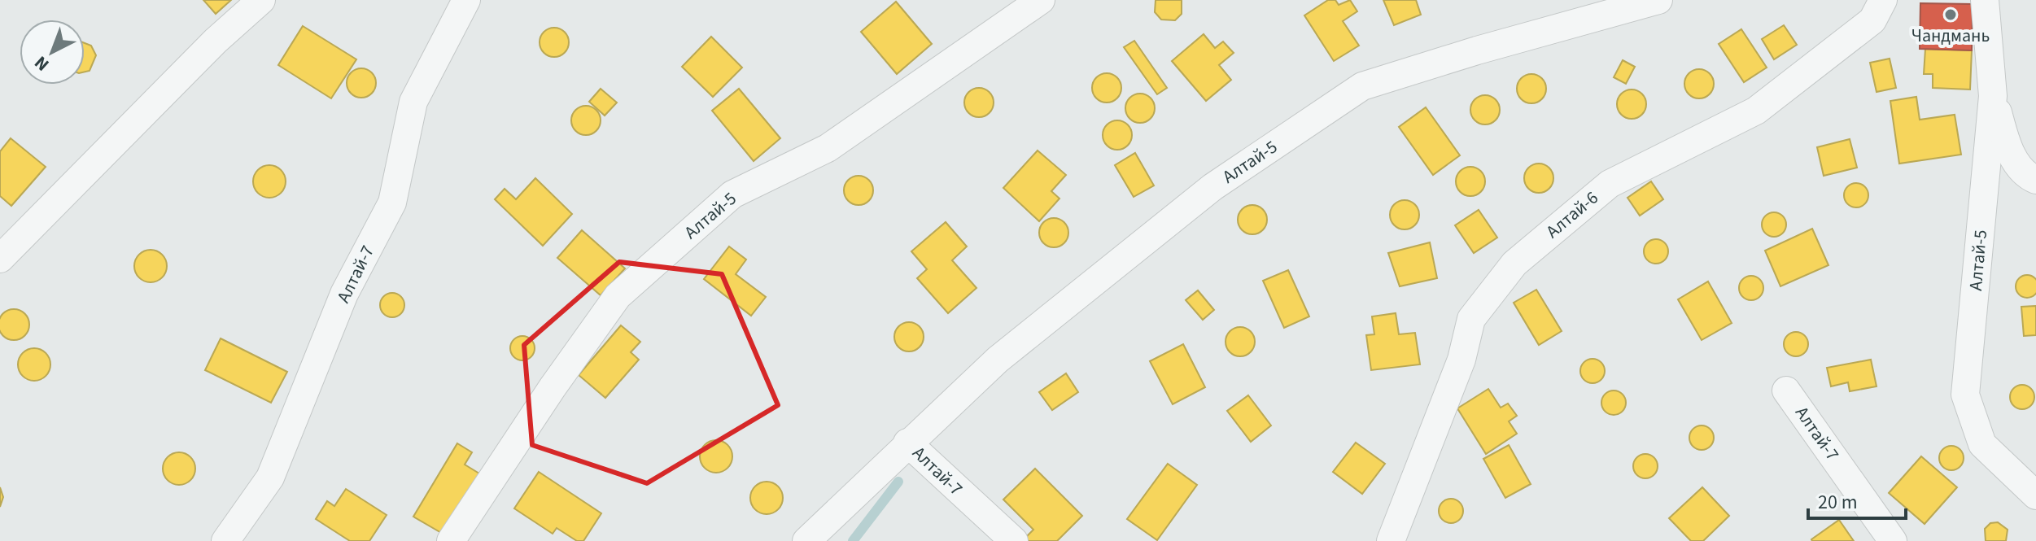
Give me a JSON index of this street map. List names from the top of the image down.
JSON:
{
  "streets": {
    "street": ["Алтай-5", "Алтай-6", "Алтай-7"]
  },
  "crossings": [
    ["Алтай-5", "Алтай-7"]
  ],
  "places": ["Чандмань"],
  "scale_bar": "20 m",
  "north": "bottom left"
}
